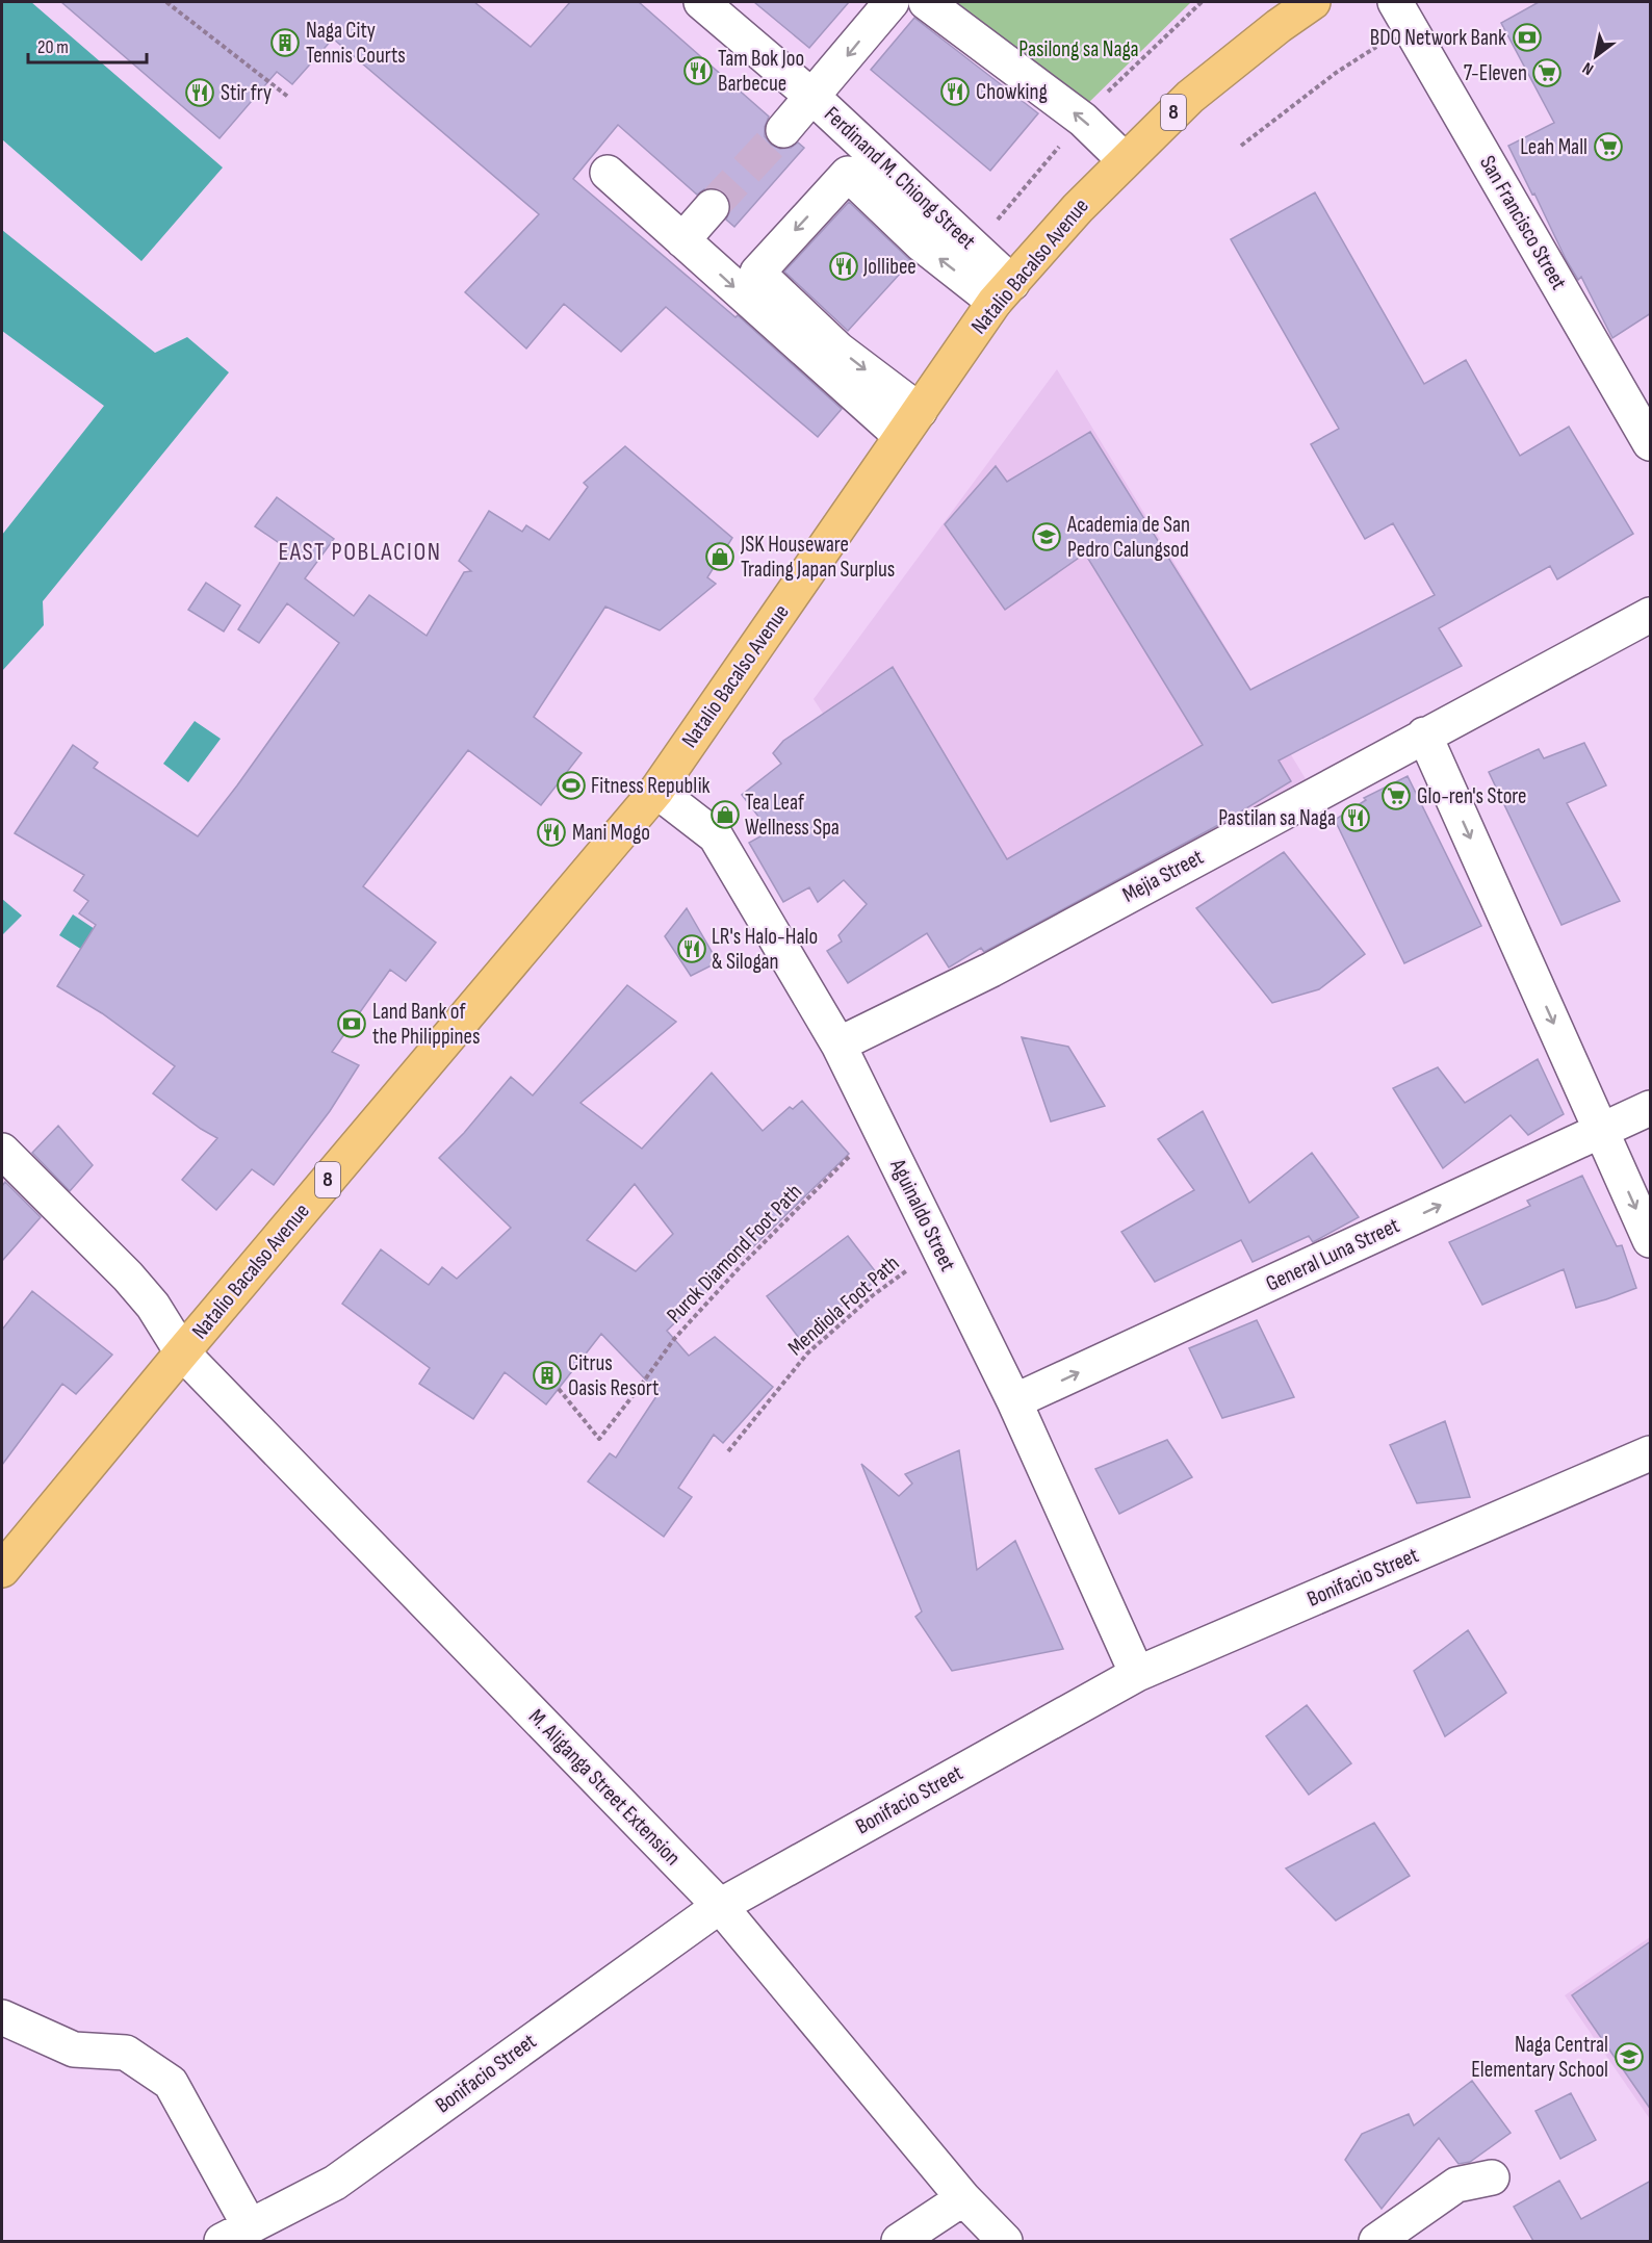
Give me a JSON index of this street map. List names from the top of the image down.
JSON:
{
  "streets": {
    "highway": ["8", "Natalio Bacalso Avenue"],
    "street": [
      "Ferdinand M. Chiong Street",
      "San Francisco Street",
      "Mejia Street",
      "Aguinaldo Street",
      "General Luna Street",
      "Bonifacio Street",
      "M. Aliganga Street Extension"
    ],
    "path": ["Purok Diamond Foot Path", "Mendiola Foot Path"]
  },
  "crossings": [
    ["Ferdinand M. Chiong Street", "Natalio Bacalso Avenue"],
    ["Natalio Bacalso Avenue", "Aguinaldo Street"],
    ["Natalio Bacalso Avenue", "M. Aliganga Street Extension"],
    ["Mejia Street", "Aguinaldo Street"],
    ["Aguinaldo Street", "Purok Diamond Foot Path"],
    ["Aguinaldo Street", "General Luna Street"],
    ["Aguinaldo Street", "Mendiola Foot Path"],
    ["Aguinaldo Street", "Bonifacio Street"],
    ["Bonifacio Street", "M. Aliganga Street Extension"]
  ],
  "one_way": ["General Luna Street"],
  "districts": ["EAST POBLACION"],
  "parks": ["Pasilong sa Naga"],
  "places": {
    "bank": ["BDO Network Bank", "Land Bank of the Philippines"],
    "building": ["Naga City Tennis Courts", "Citrus Oasis Resort"],
    "restaurant": [
      "Tam Bok Joo Barbecue",
      "Chowking",
      "Stir fry",
      "Jollibee",
      "Pastilan sa Naga",
      "Mani Mogo",
      "LR's Halo-Halo & Silogan"
    ],
    "supermarket": ["7-Eleven", "Leah Mall", "Glo-ren's Store"],
    "school or university": ["Academia de San Pedro Calungsod", "Naga Central Elementary School"],
    "shop": ["JSK Houseware Trading Japan Surplus", "Tea Leaf Wellness Spa"],
    "sports": ["Fitness Republik"]
  },
  "scale_bar": "20 m",
  "north": "bottom left"
}
